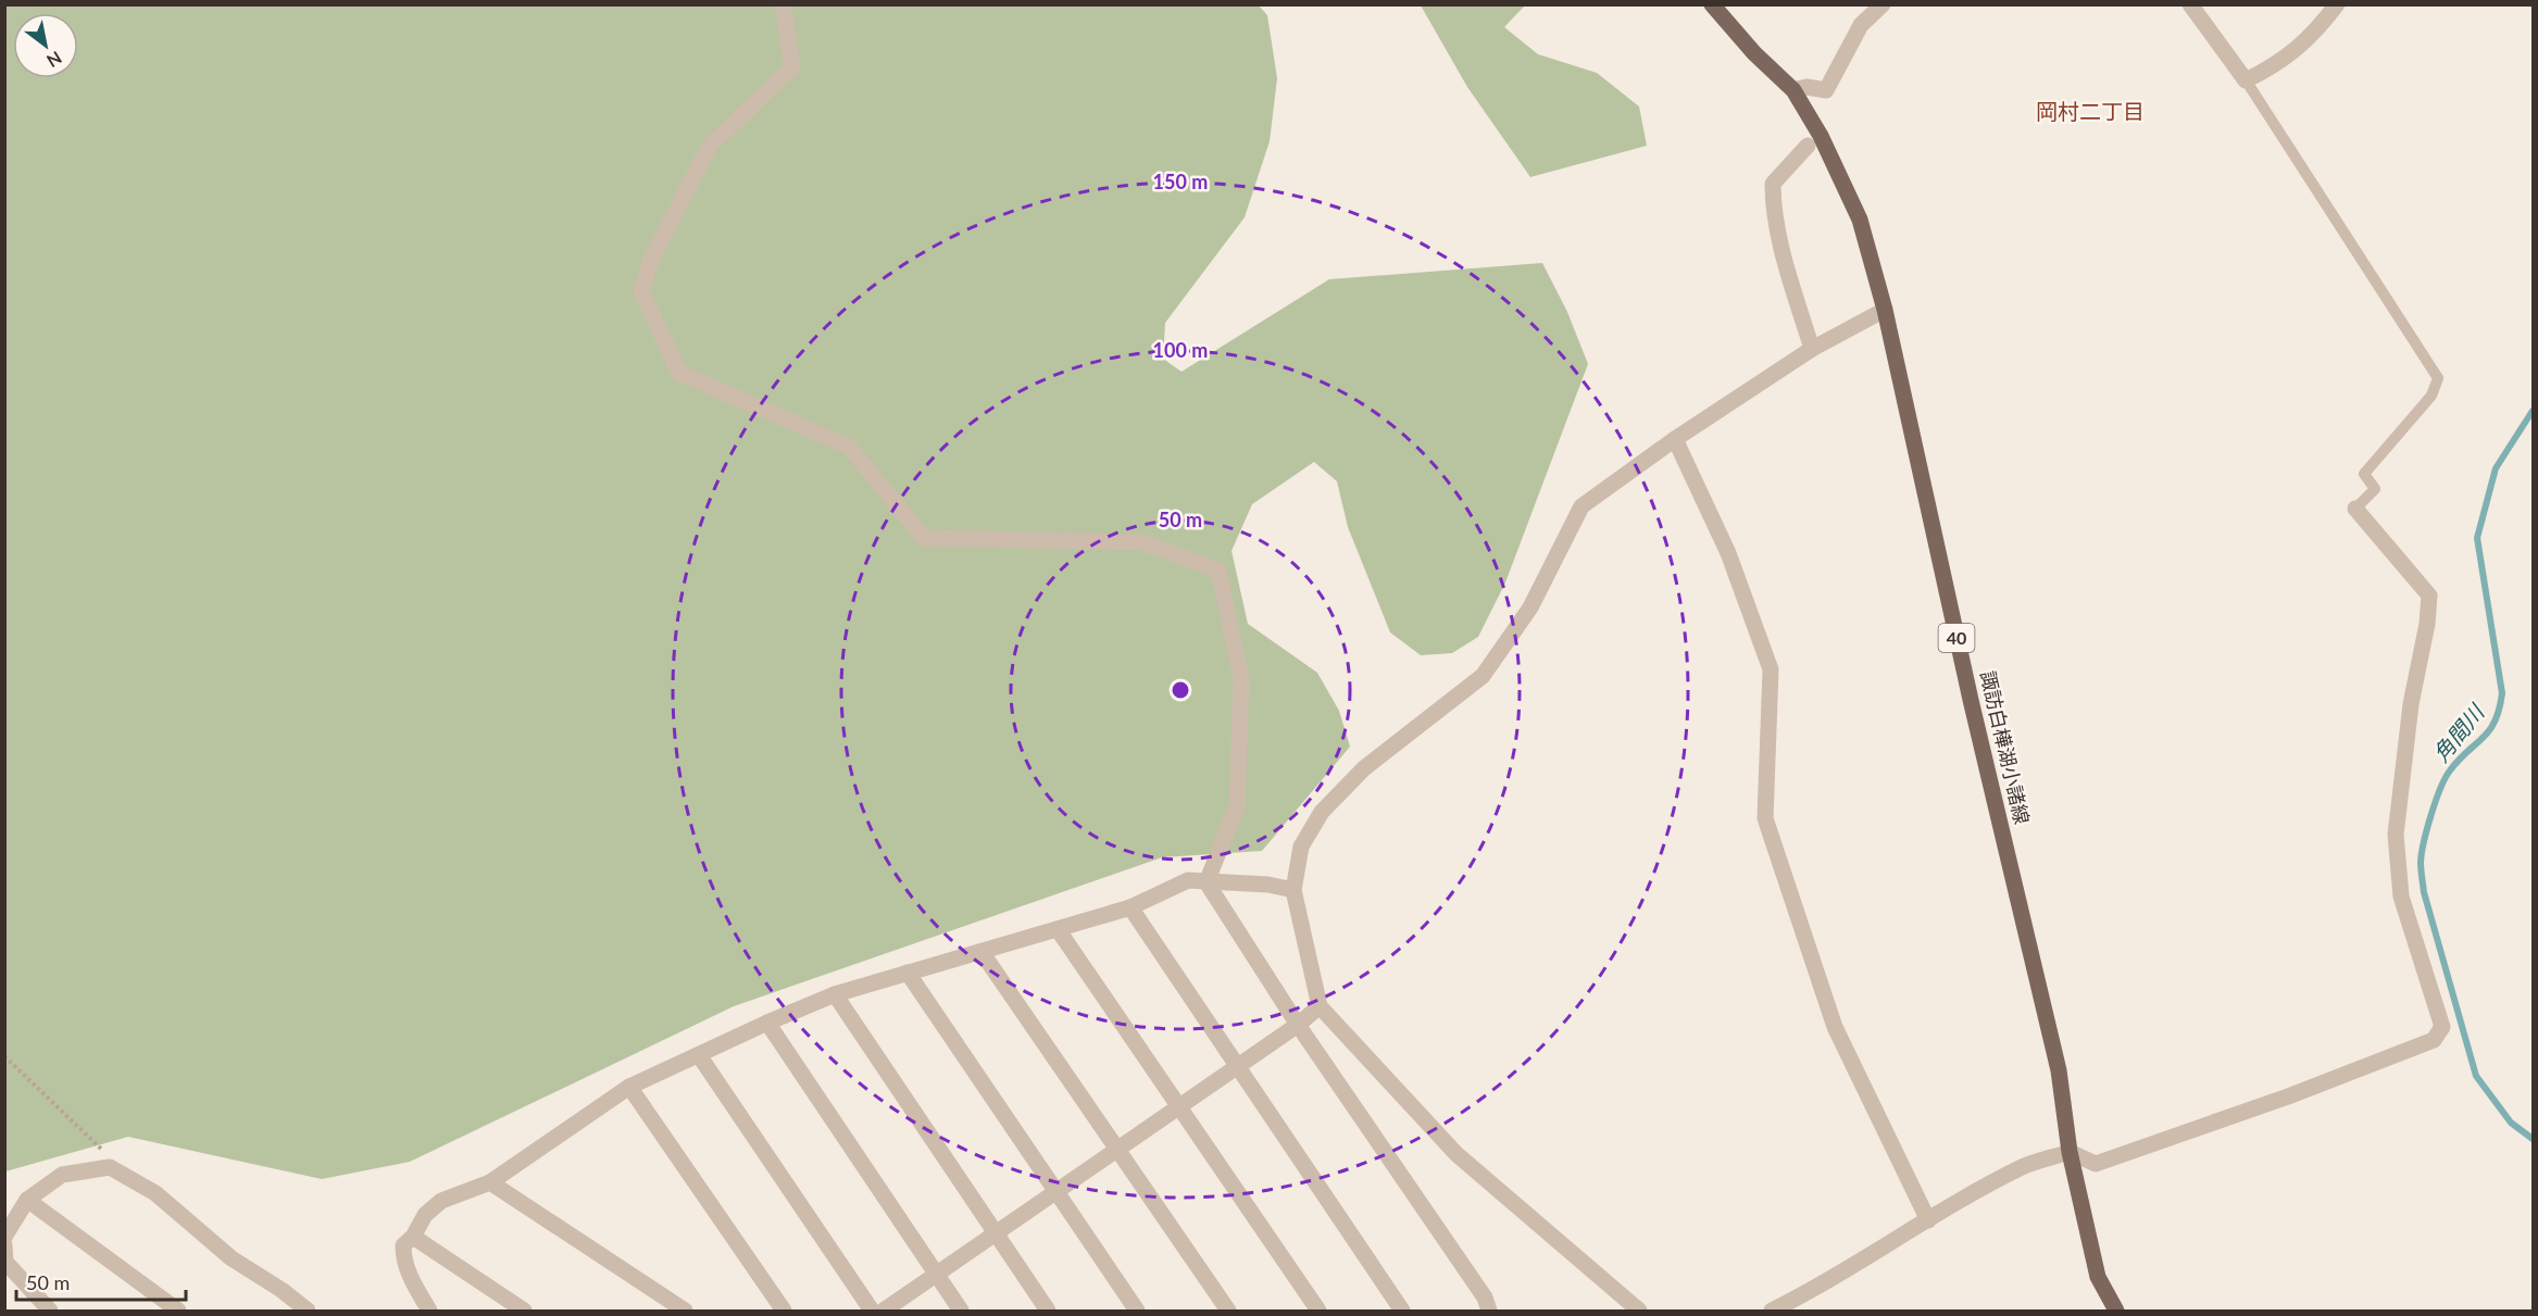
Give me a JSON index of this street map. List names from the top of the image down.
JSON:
{
  "streets": {
    "main road": ["40", "諏訪白樺湖小諸線"]
  },
  "districts": ["岡村二丁目"],
  "water": ["角間川"],
  "scale_bar": "50 m",
  "north": "bottom right",
  "rings": ["150 m", "100 m", "50 m"]
}
